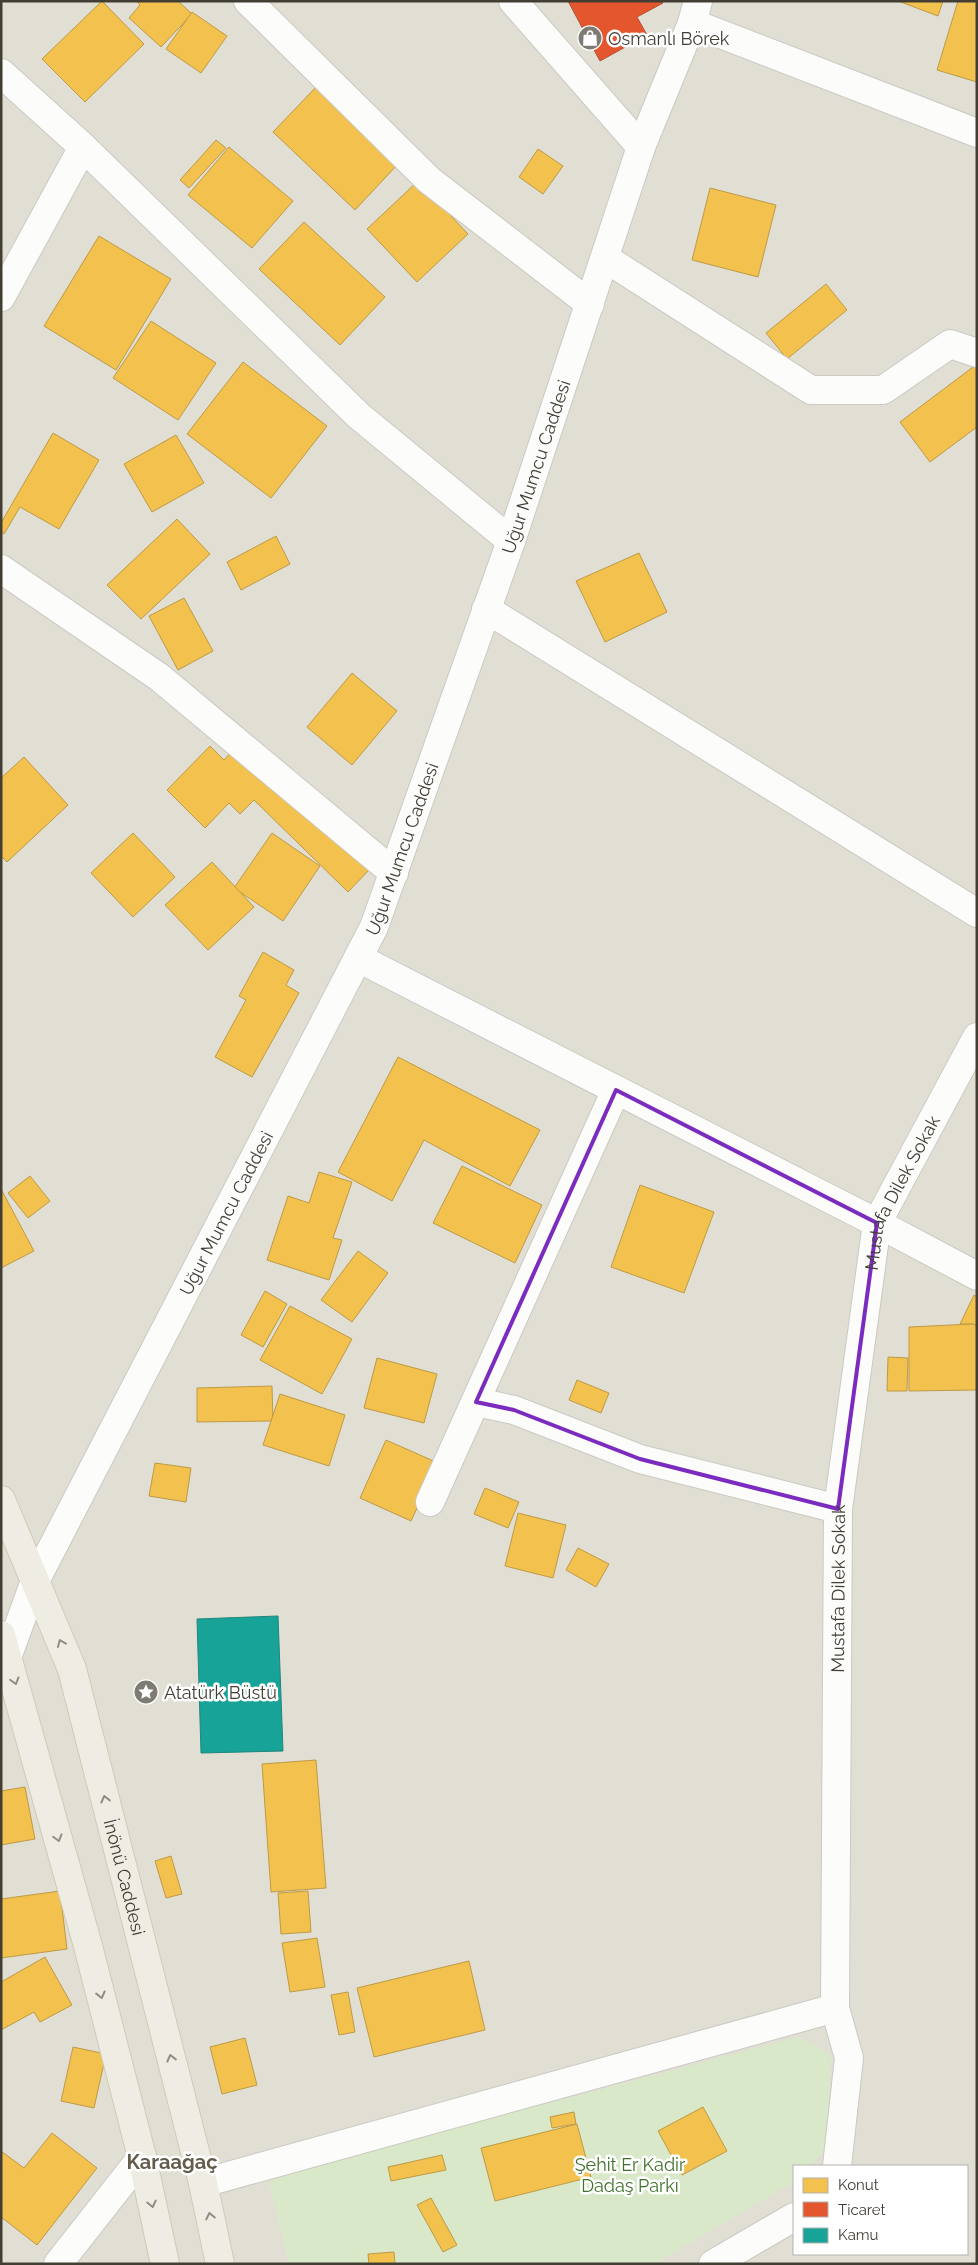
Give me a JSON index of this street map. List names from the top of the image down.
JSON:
{
  "streets": {
    "main road": ["İnönü Caddesi"],
    "street": ["Uğur Mumcu Caddesi", "Mustafa Dilek Sokak"]
  },
  "crossings": [
    ["Uğur Mumcu Caddesi", "İnönü Caddesi"]
  ],
  "districts": ["Karaağaç"],
  "parks": ["Şehit Er Kadir Dadaş Parkı"],
  "places": {
    "shop": ["Osmanlı Börek"],
    "place": ["Atatürk Büstü"]
  },
  "legend": ["Konut", "Ticaret", "Kamu"]
}
